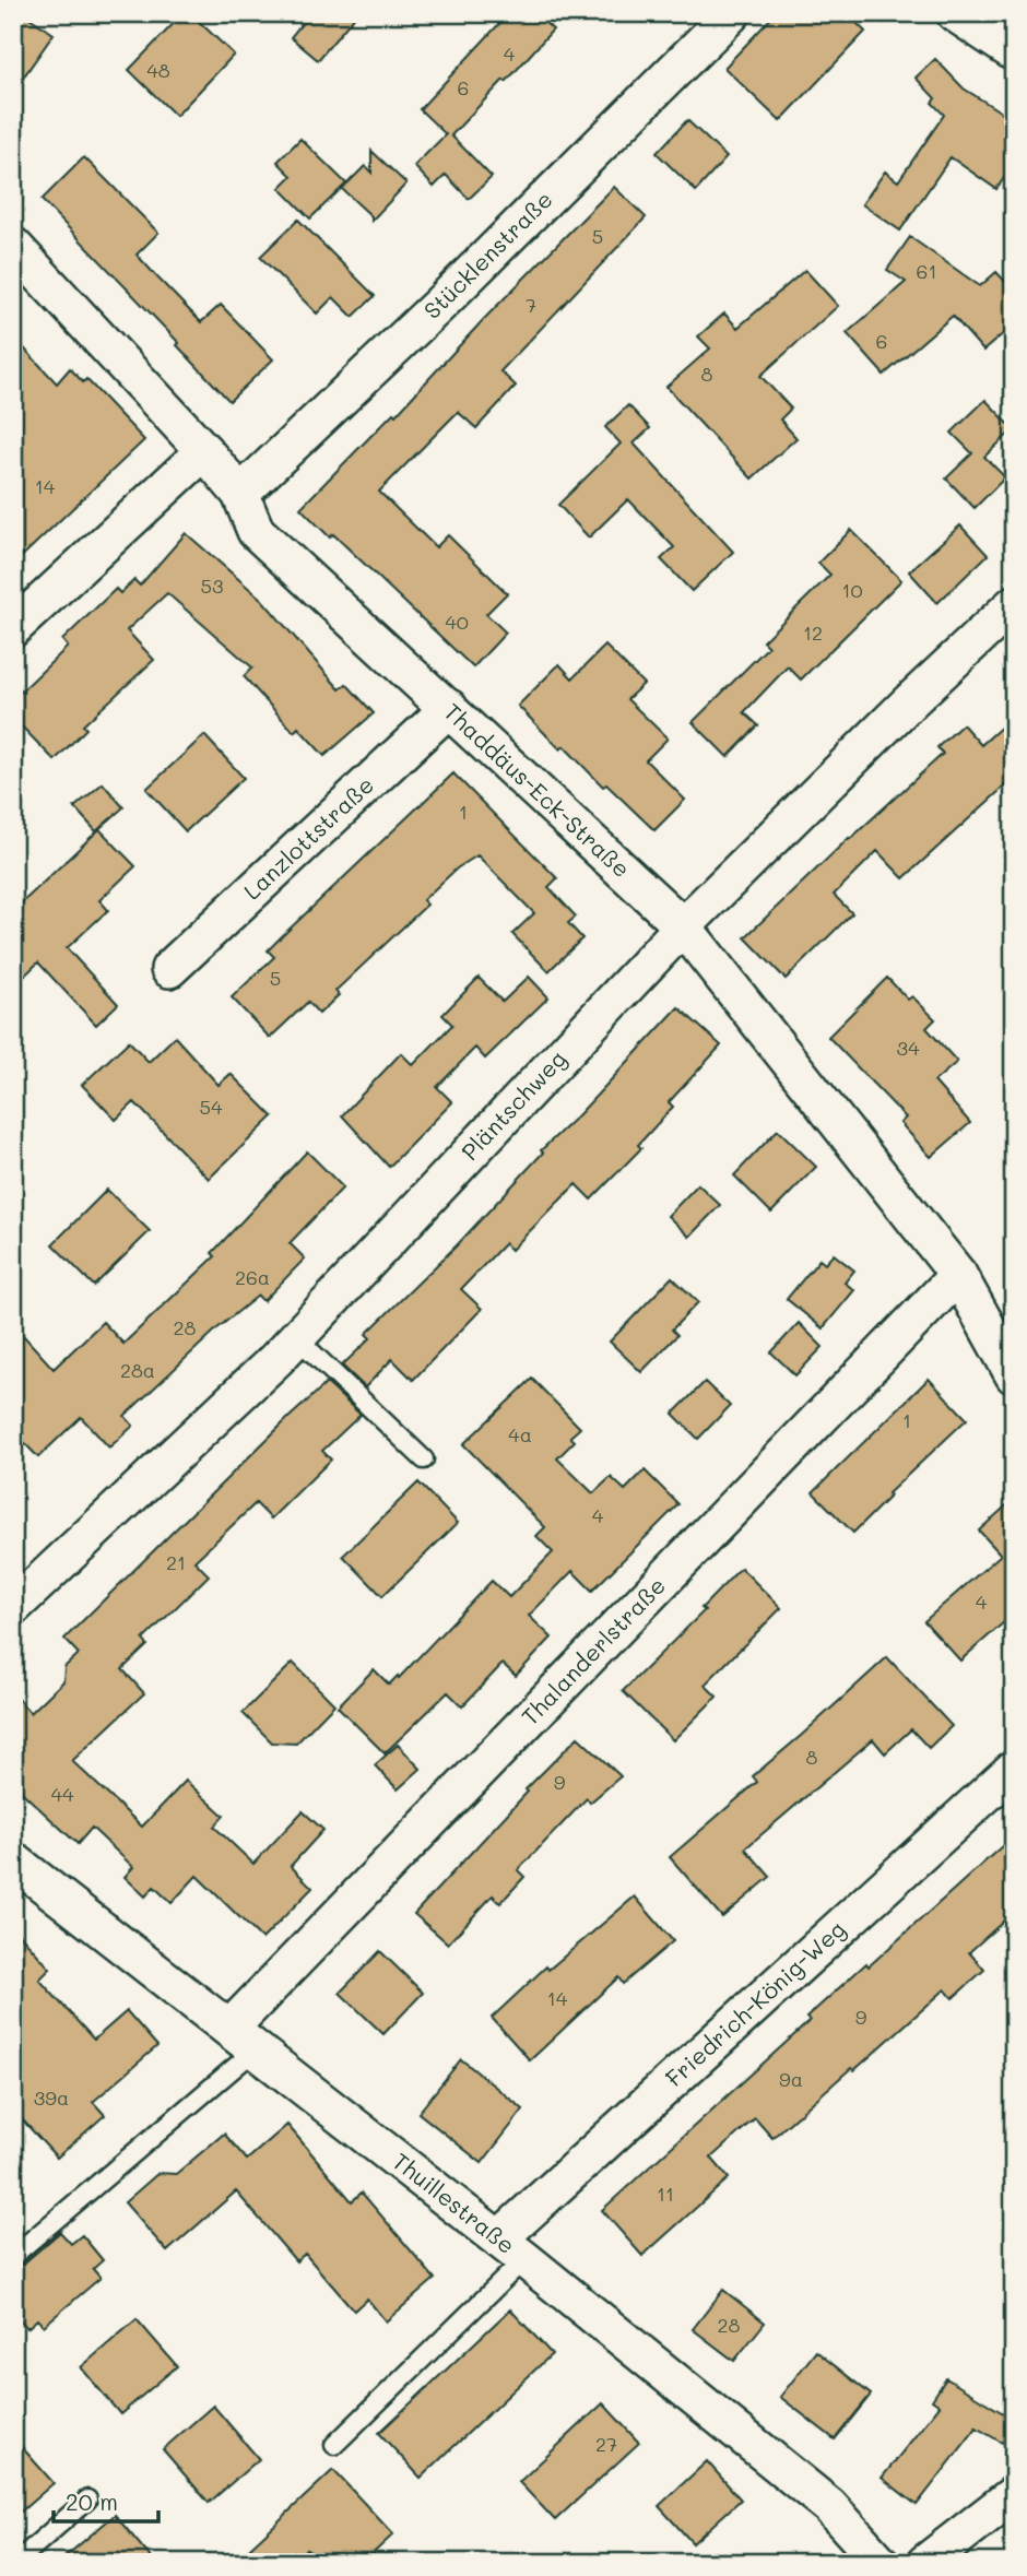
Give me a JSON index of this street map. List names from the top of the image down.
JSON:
{
  "streets": {
    "street": [
      "Stücklenstraße",
      "Thaddäus-Eck-Straße",
      "Lanzlottstraße",
      "Pläntschweg",
      "Thalanderlstraße",
      "Friedrich-König-Weg",
      "Thuillestraße"
    ]
  },
  "crossings": [
    ["Stücklenstraße", "Thaddäus-Eck-Straße"],
    ["Thaddäus-Eck-Straße", "Lanzlottstraße"],
    ["Thaddäus-Eck-Straße", "Pläntschweg"],
    ["Thaddäus-Eck-Straße", "Thalanderlstraße"],
    ["Thalanderlstraße", "Thuillestraße"],
    ["Friedrich-König-Weg", "Thuillestraße"]
  ],
  "house_numbers": [
    "4",
    "48",
    "6",
    "5",
    "61",
    "7",
    "6",
    "8",
    "14",
    "53",
    "10",
    "40",
    "12",
    "1",
    "5",
    "34",
    "54",
    "26a",
    "28",
    "28a",
    "1",
    "4a",
    "4",
    "21",
    "4",
    "8",
    "9",
    "44",
    "14",
    "9",
    "9a",
    "39a",
    "11",
    "28",
    "27"
  ],
  "scale_bar": "20 m"
}
